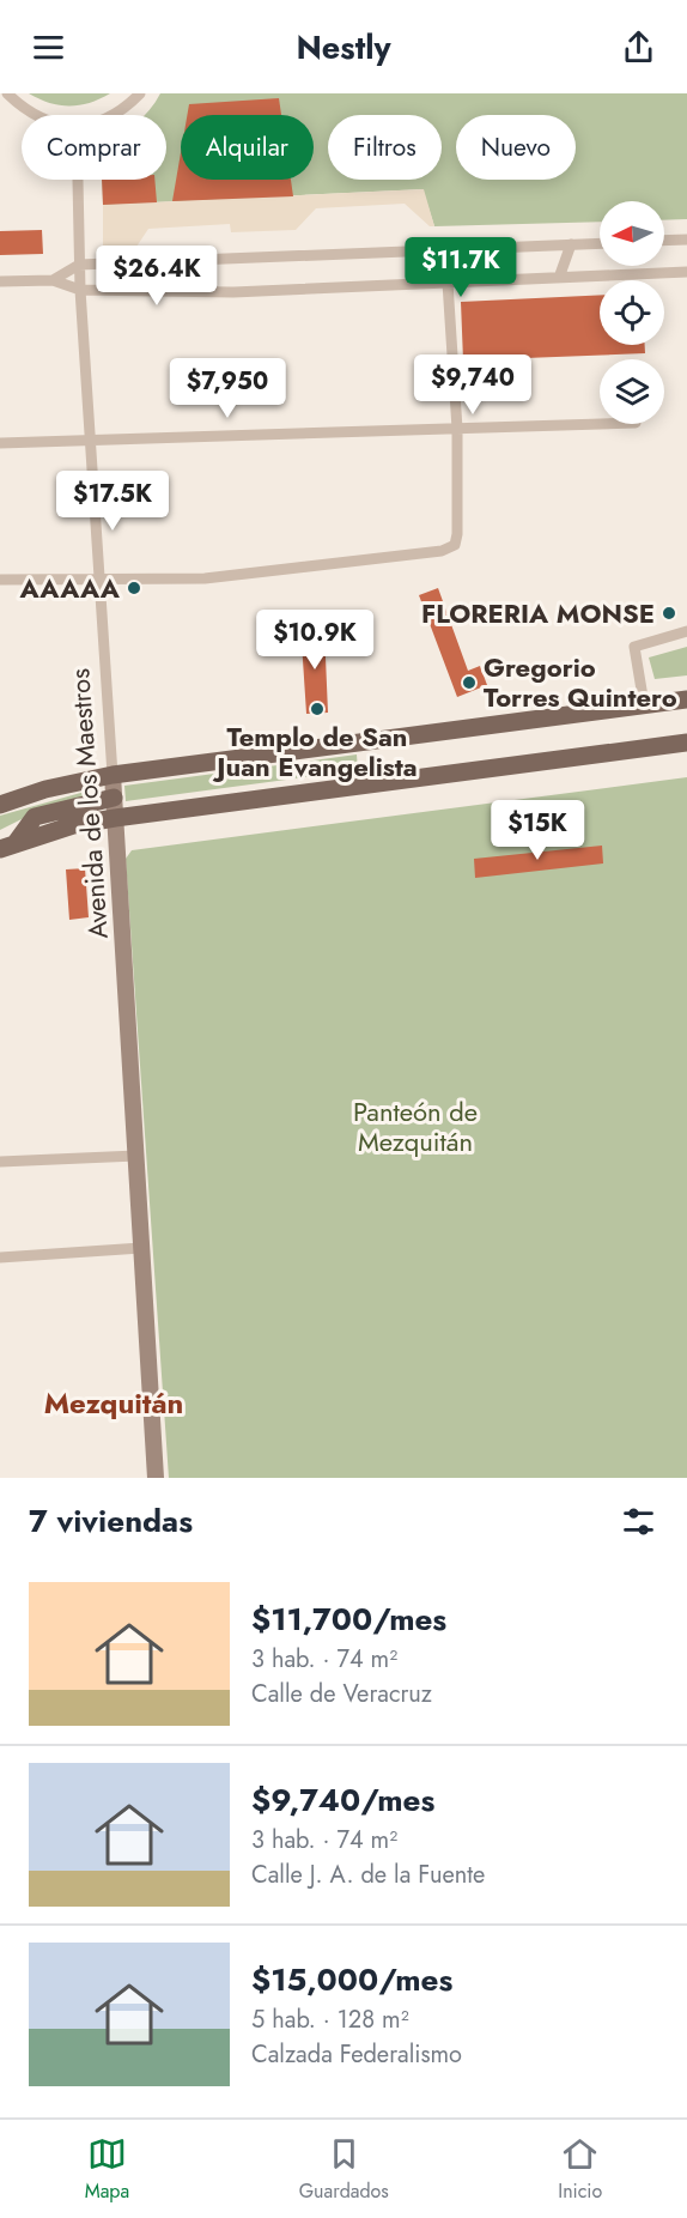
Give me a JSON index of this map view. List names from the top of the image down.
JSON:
{
  "streets": {
    "street": ["Avenida de los Maestros"]
  },
  "districts": ["Mezquitán"],
  "parks": ["Panteón de Mezquitán"],
  "places": [
    "AAAAA",
    "FLORERIA MONSE",
    "Gregorio Torres Quintero",
    "Templo de San Juan Evangelista"
  ],
  "north": "left",
  "page": {
    "header": "Nestly",
    "chip": [
      "Comprar",
      "Alquilar",
      "Filtros",
      "Nuevo"
    ],
    "price": [
      "$11.7K",
      "$26.4K",
      "$9,740",
      "$7,950",
      "$17.5K",
      "$10.9K",
      "$15K"
    ],
    "heading": "7 viviendas",
    "list": [
      {
        "name": "$11,700/mes",
        "note": "3 hab. · 74 m² · Calle de Veracruz"
      },
      {
        "name": "$9,740/mes",
        "note": "3 hab. · 74 m² · Calle J. A. de la Fuente"
      },
      {
        "name": "$15,000/mes",
        "note": "5 hab. · 128 m² · Calzada Federalismo"
      }
    ],
    "tabs": ["Mapa", "Guardados", "Inicio"]
  }
}
